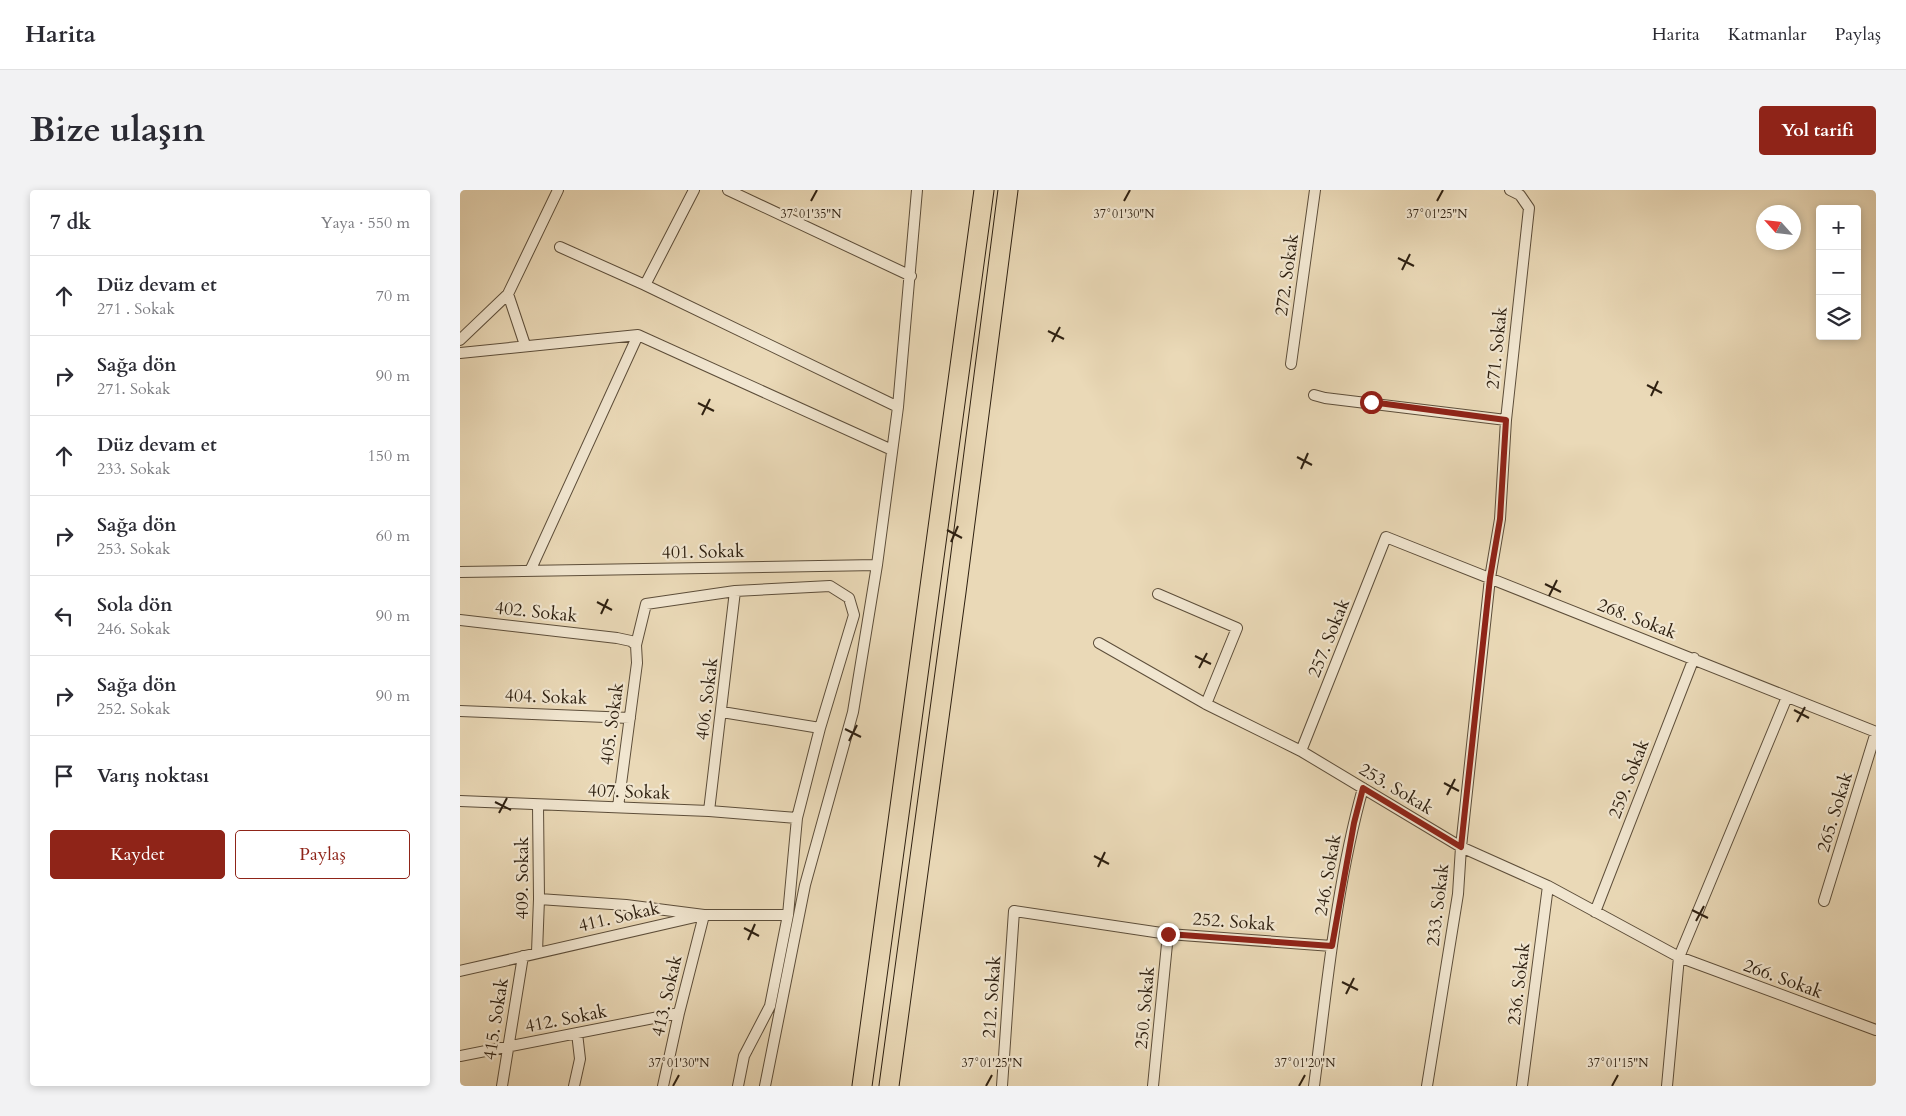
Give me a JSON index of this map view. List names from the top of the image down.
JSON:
{
  "streets": {
    "street": [
      "272. Sokak",
      "271. Sokak",
      "401. Sokak",
      "402. Sokak",
      "268. Sokak",
      "257. Sokak",
      "404. Sokak",
      "406. Sokak",
      "405. Sokak",
      "259. Sokak",
      "253. Sokak",
      "407. Sokak",
      "265. Sokak",
      "246. Sokak",
      "409. Sokak",
      "233. Sokak",
      "411. Sokak",
      "252. Sokak",
      "266. Sokak",
      "236. Sokak",
      "413. Sokak",
      "212. Sokak",
      "250. Sokak",
      "415. Sokak",
      "412. Sokak"
    ]
  },
  "crossings": [
    ["271. Sokak", "268. Sokak"],
    ["271. Sokak", "233. Sokak"],
    ["402. Sokak", "405. Sokak"],
    ["268. Sokak", "257. Sokak"],
    ["268. Sokak", "259. Sokak"],
    ["268. Sokak", "265. Sokak"],
    ["268. Sokak", "233. Sokak"],
    ["257. Sokak", "253. Sokak"],
    ["404. Sokak", "405. Sokak"],
    ["406. Sokak", "405. Sokak"],
    ["406. Sokak", "407. Sokak"],
    ["405. Sokak", "407. Sokak"],
    ["259. Sokak", "253. Sokak"],
    ["253. Sokak", "246. Sokak"],
    ["253. Sokak", "233. Sokak"],
    ["253. Sokak", "266. Sokak"],
    ["253. Sokak", "236. Sokak"],
    ["407. Sokak", "409. Sokak"],
    ["246. Sokak", "252. Sokak"],
    ["409. Sokak", "411. Sokak"],
    ["411. Sokak", "413. Sokak"],
    ["411. Sokak", "415. Sokak"],
    ["252. Sokak", "212. Sokak"],
    ["252. Sokak", "250. Sokak"],
    ["413. Sokak", "412. Sokak"],
    ["415. Sokak", "412. Sokak"]
  ],
  "north": "top left",
  "page": {
    "header": "Harita",
    "nav": ["Harita", "Katmanlar", "Paylaş"],
    "title": "Bize ulaşın",
    "buttons": [
      "Yol tarifi",
      ["Kaydet", "Paylaş"]
    ],
    "heading": ["7 dk", "Yaya · 550 m"],
    "map_buttons": ["+", "−"],
    "list": [
      ["Düz devam et", "271 . Sokak", "70 m"],
      ["Sağa dön", "271. Sokak", "90 m"],
      ["Düz devam et", "233. Sokak", "150 m"],
      ["Sağa dön", "253. Sokak", "60 m"],
      ["Sola dön", "246. Sokak", "90 m"],
      ["Sağa dön", "252. Sokak", "90 m"],
      "Varış noktası"
    ]
  },
  "coordinates": [
    "37°01'35\"N",
    "37°01'30\"N",
    "37°01'25\"N",
    "37°01'20\"N",
    "37°01'15\"N"
  ]
}
